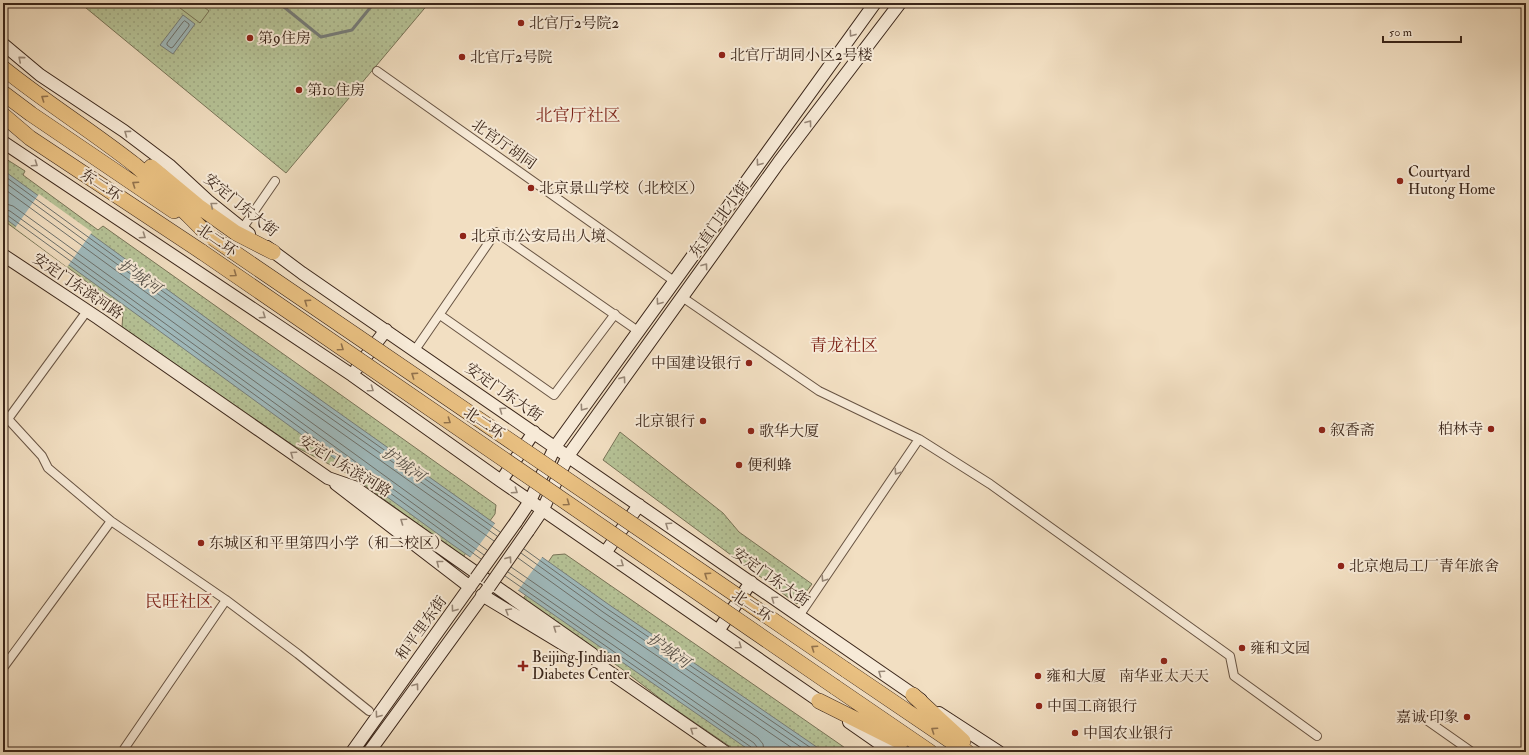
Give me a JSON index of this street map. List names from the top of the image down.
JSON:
{
  "streets": {
    "highway": ["东二环", "北二环"],
    "street": [
      "北官厅胡同",
      "安定门东大街",
      "东直门北小街",
      "安定门东滨河路",
      "和平里东街"
    ]
  },
  "crossings": [
    ["北官厅胡同", "东直门北小街"],
    ["东二环", "北二环"],
    ["安定门东大街", "东直门北小街"],
    ["东直门北小街", "和平里东街"]
  ],
  "districts": ["北官厅社区", "青龙社区", "民旺社区"],
  "water": ["护城河"],
  "places": {
    "other": [
      "北官厅2号院2",
      "第9住房",
      "北官厅胡同小区2号楼",
      "北官厅2号院",
      "第10住房",
      "Courtyard Hutong Home",
      "北京景山学校（北校区）",
      "北京市公安局出人境",
      "中国建设银行",
      "北京银行",
      "柏林寺",
      "叙香斋",
      "歌华大厦",
      "便利蜂",
      "东城区和平里第四小学（和二校区）",
      "北京炮局工厂青年旅舍",
      "雍和文园",
      "南华亚太天天",
      "雍和大厦",
      "中国工商银行",
      "嘉诚·印象",
      "中国农业银行"
    ],
    "health": ["Beijing Jindian Diabetes Center"]
  },
  "scale_bar": "50 m"
}
